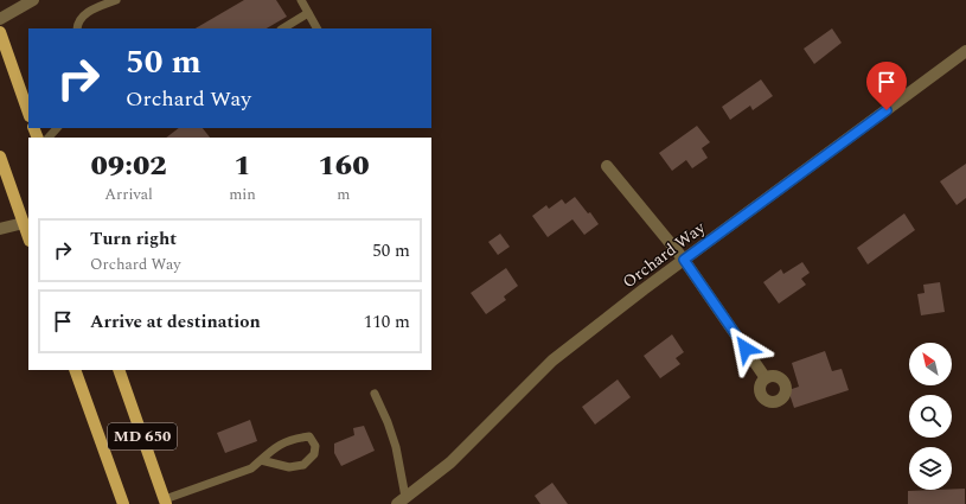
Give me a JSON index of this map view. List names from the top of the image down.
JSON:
{
  "streets": {
    "main road": ["MD 650"],
    "street": ["Orchard Way"]
  },
  "north": "top left",
  "page": {
    "turn": ["50 m", "Orchard Way"],
    "eta": [
      "09:02",
      "Arrival",
      "1",
      "min",
      "160",
      "m"
    ],
    "list": [
      {
        "name": "Turn right",
        "note": "Orchard Way",
        "value": "50 m"
      },
      {
        "name": "Arrive at destination",
        "value": "110 m"
      }
    ]
  }
}
